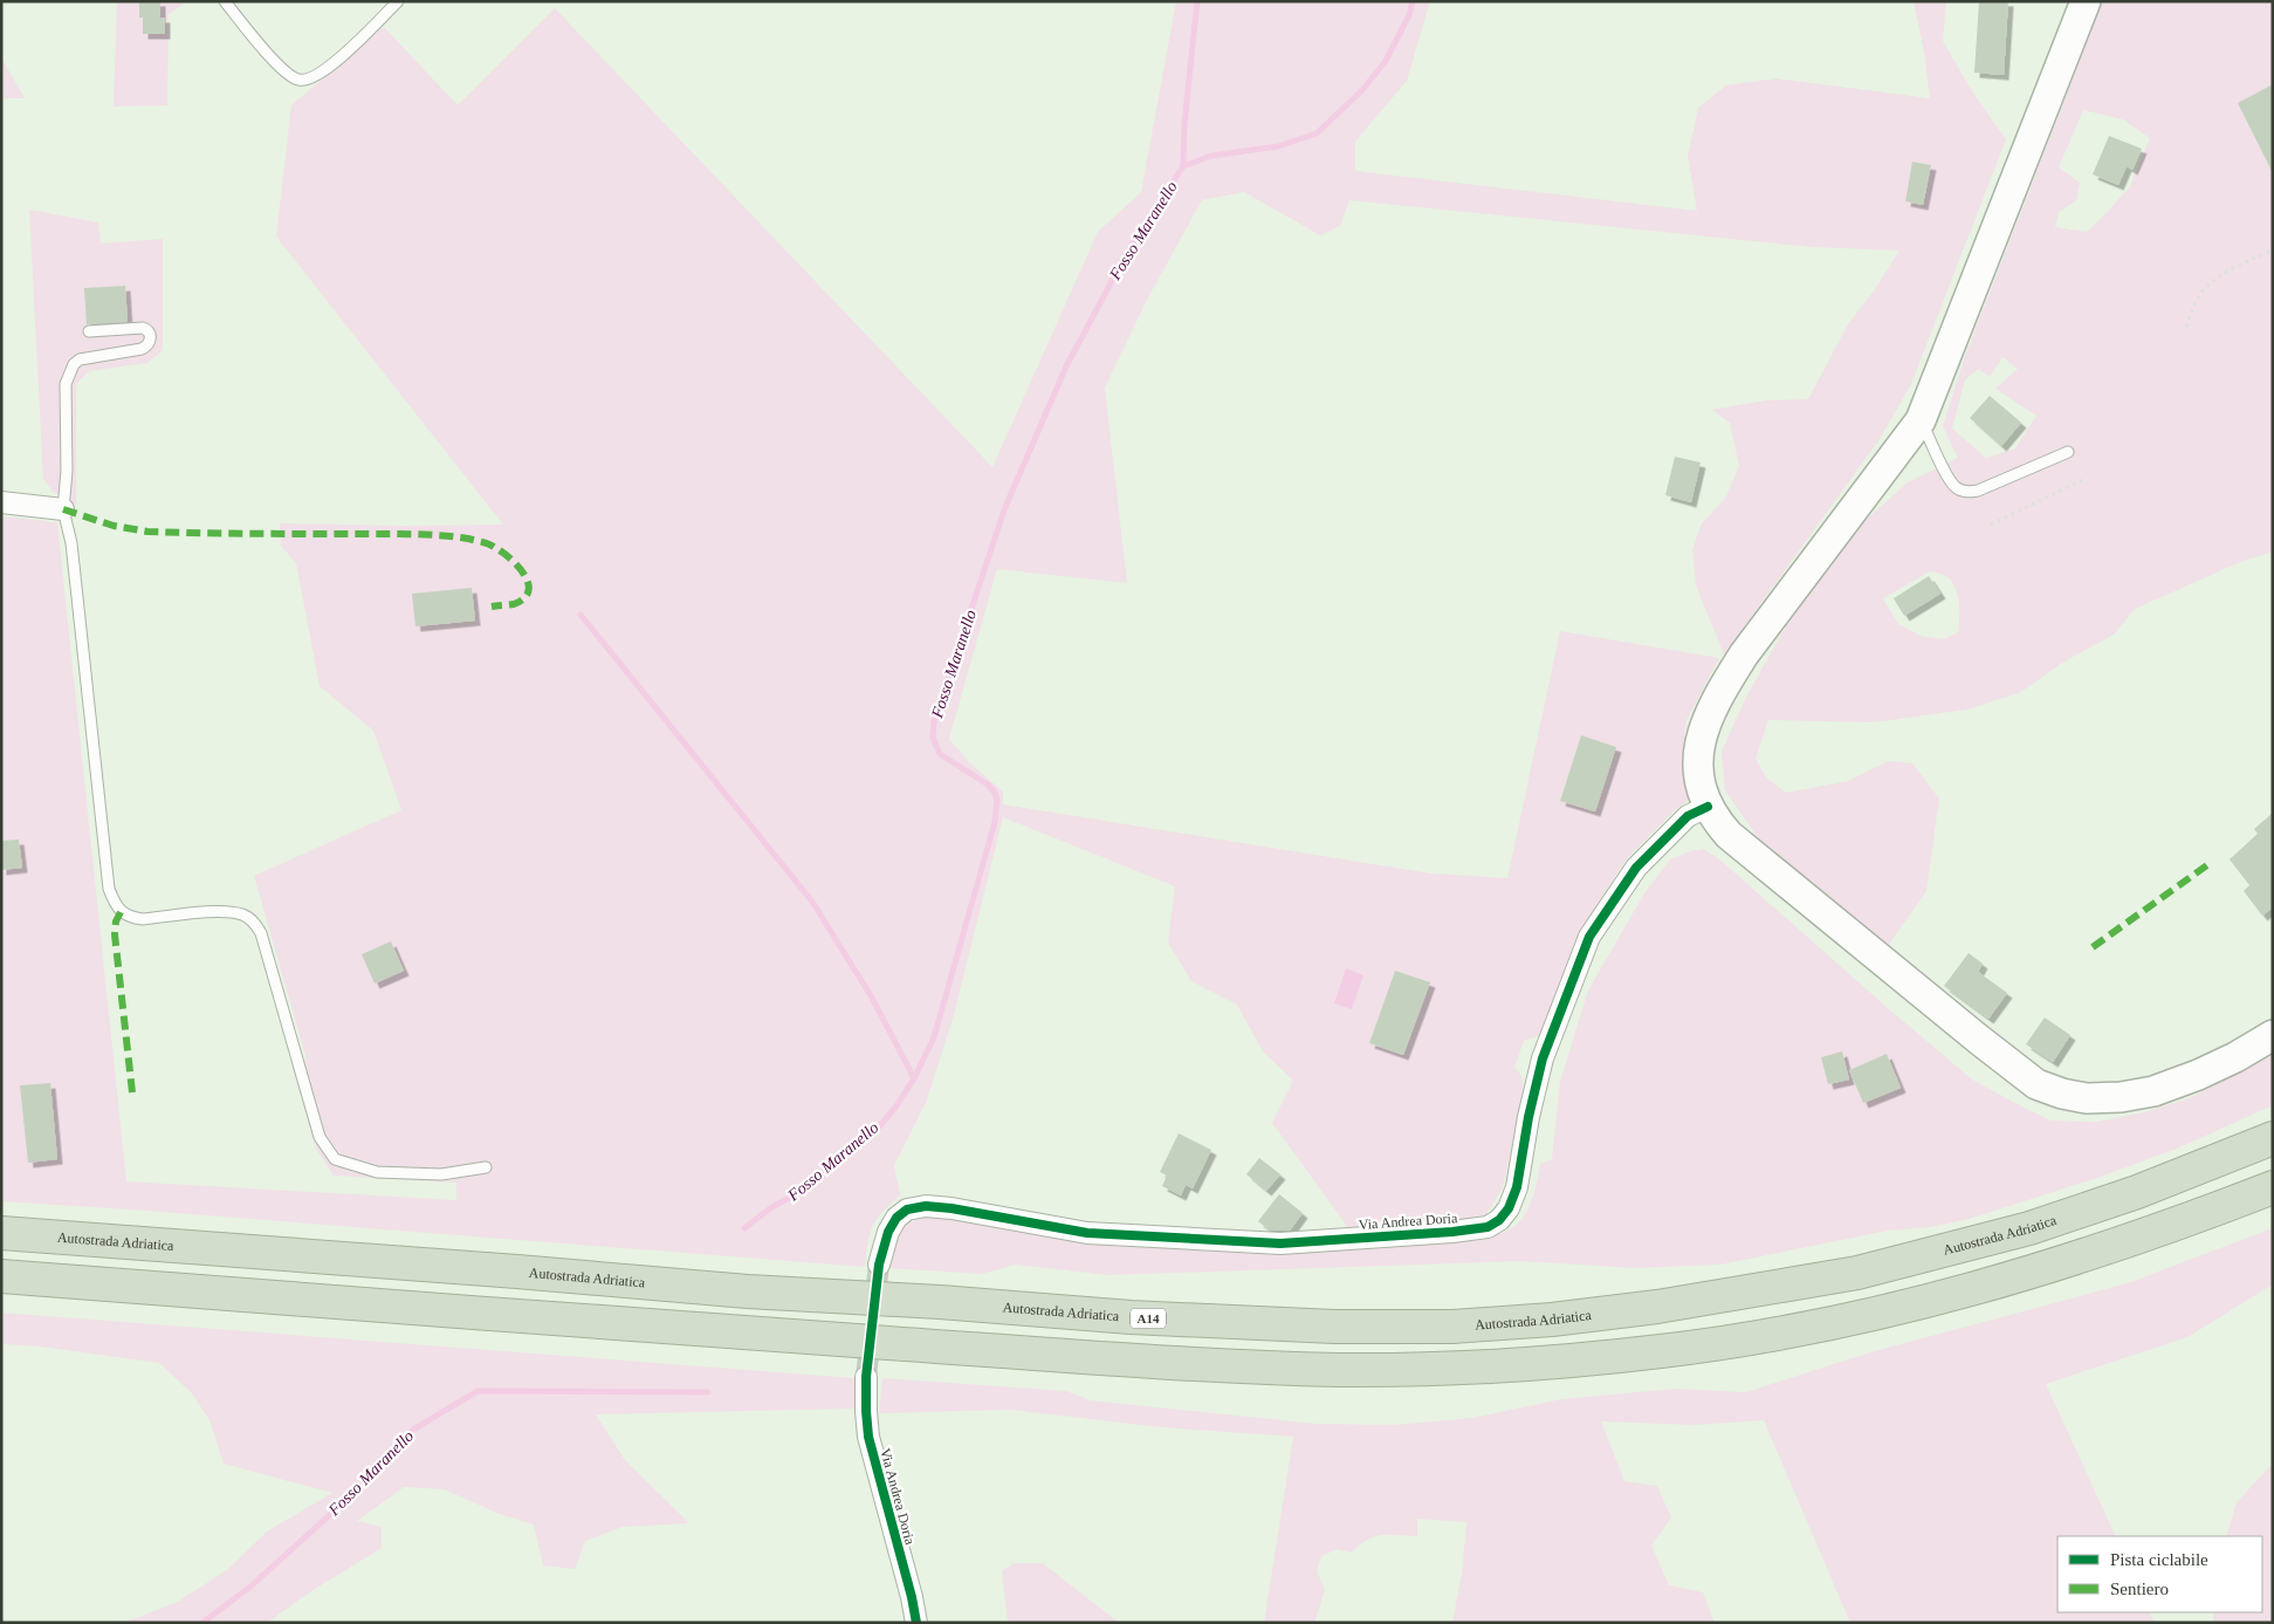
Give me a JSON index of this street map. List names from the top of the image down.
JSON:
{
  "streets": {
    "highway": ["Autostrada Adriatica", "A14"],
    "street": ["Via Andrea Doria"]
  },
  "water": ["Fosso Maranello"],
  "legend": ["Pista ciclabile", "Sentiero"]
}
